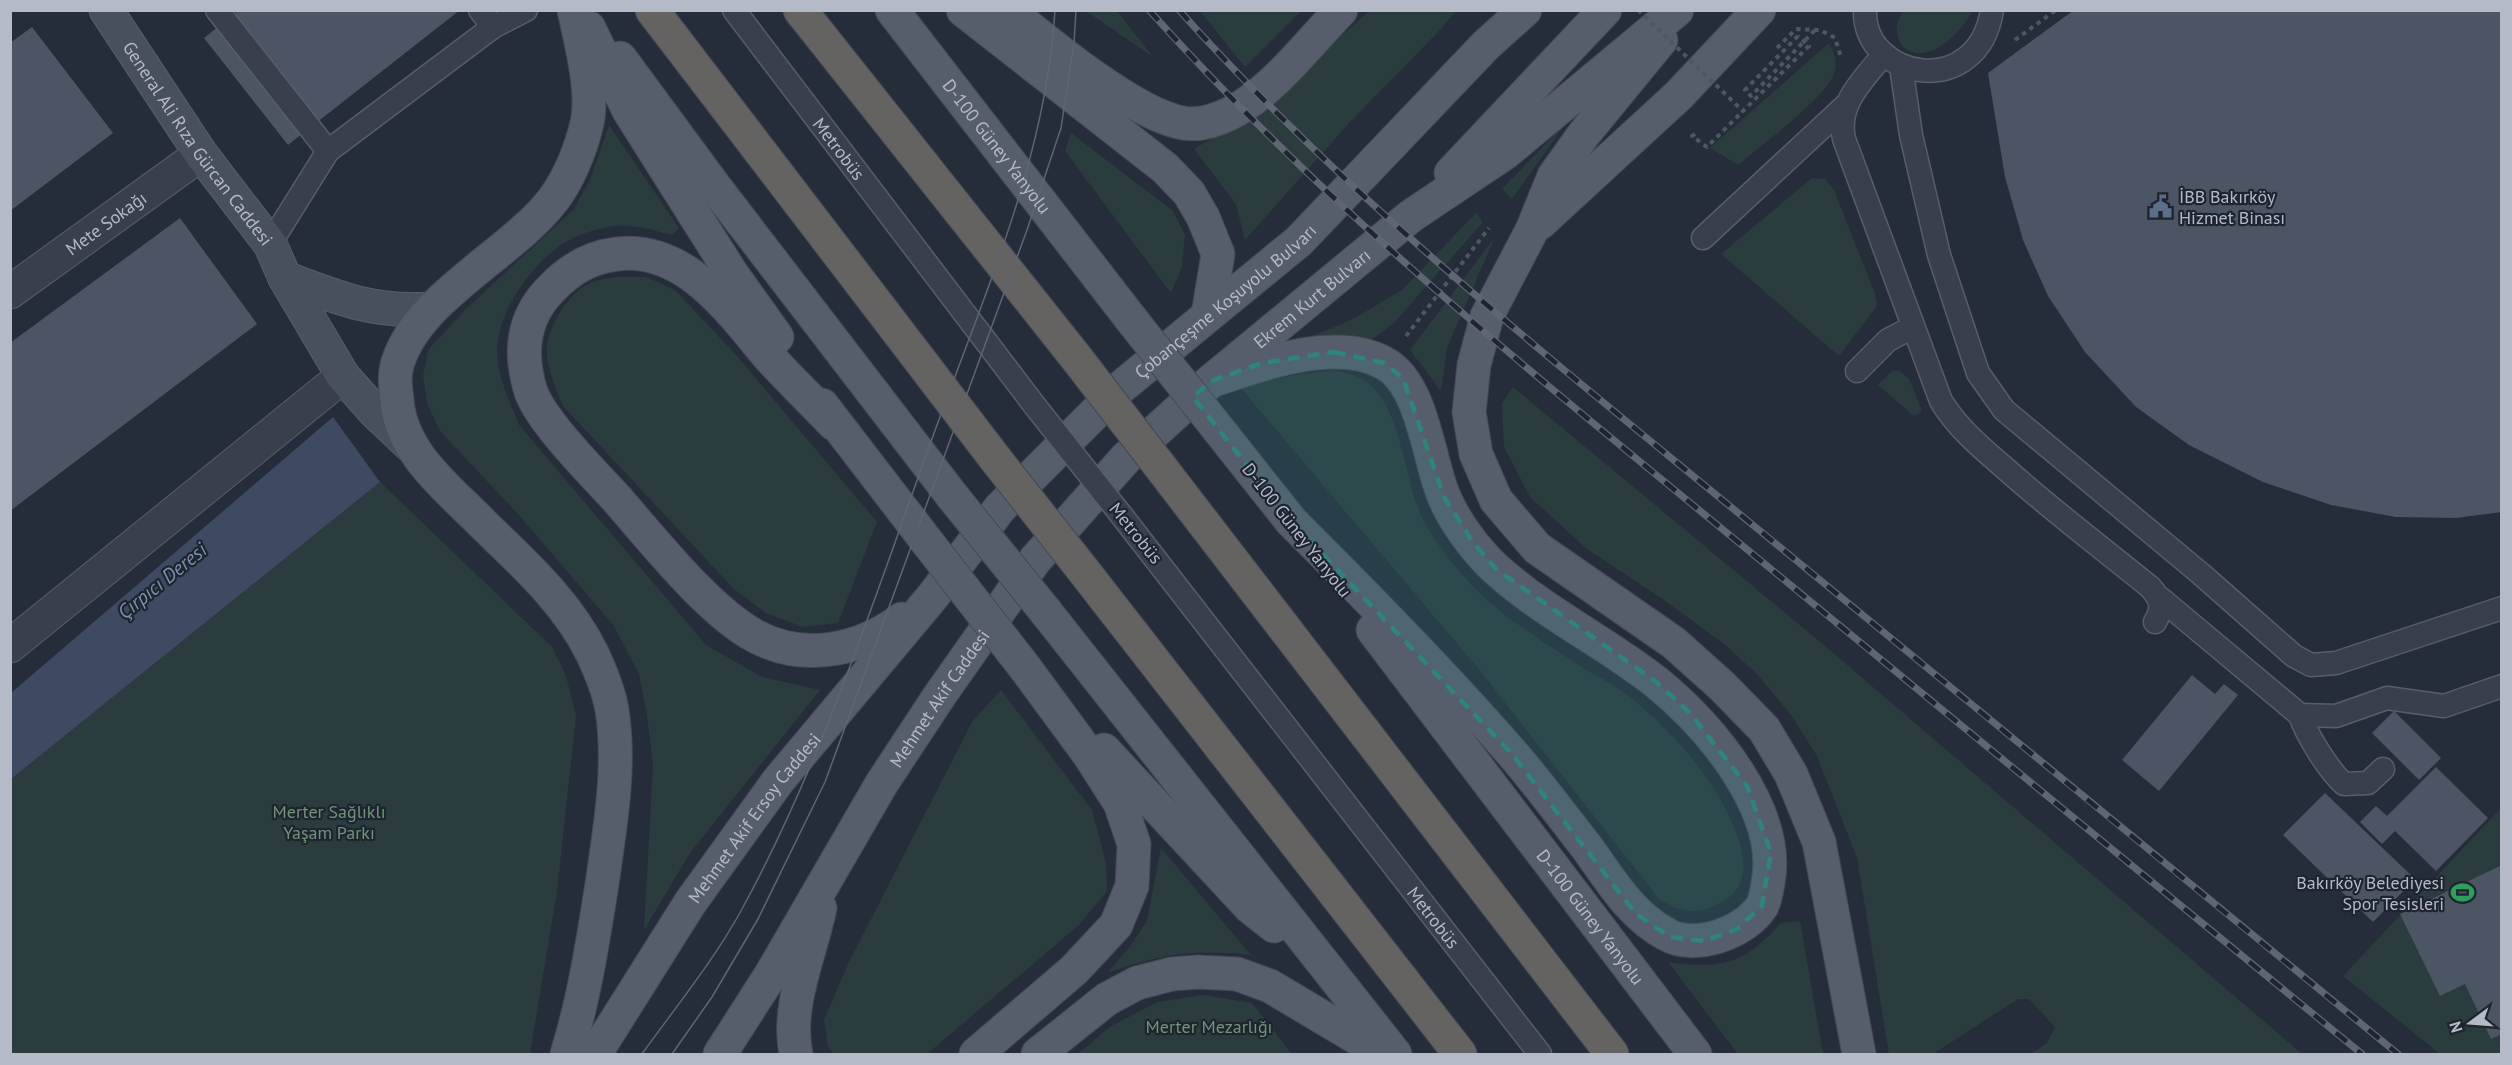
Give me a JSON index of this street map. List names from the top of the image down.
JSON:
{
  "streets": {
    "main road": [
      "General Ali Rıza Gürcan Caddesi",
      "D-100 Güney Yanyolu",
      "Ekrem Kurt Bulvarı",
      "Çobançeşme Koşuyolu Bulvarı",
      "Mehmet Akif Caddesi",
      "Mehmet Akif Ersoy Caddesi"
    ],
    "street": ["Mete Sokağı"],
    "lane": ["Metrobüs"]
  },
  "crossings": [
    ["General Ali Rıza Gürcan Caddesi", "Mete Sokağı"],
    ["Ekrem Kurt Bulvarı", "Mehmet Akif Caddesi"],
    ["Çobançeşme Koşuyolu Bulvarı", "Mehmet Akif Ersoy Caddesi"]
  ],
  "water": ["Çırpıcı Deresi"],
  "parks": ["Merter Sağlıklı Yaşam Parkı", "Merter Mezarlığı"],
  "places": {
    "public building": ["İBB Bakırköy Hizmet Binası"],
    "sports": ["Bakırköy Belediyesi Spor Tesisleri"]
  },
  "north": "left"
}
